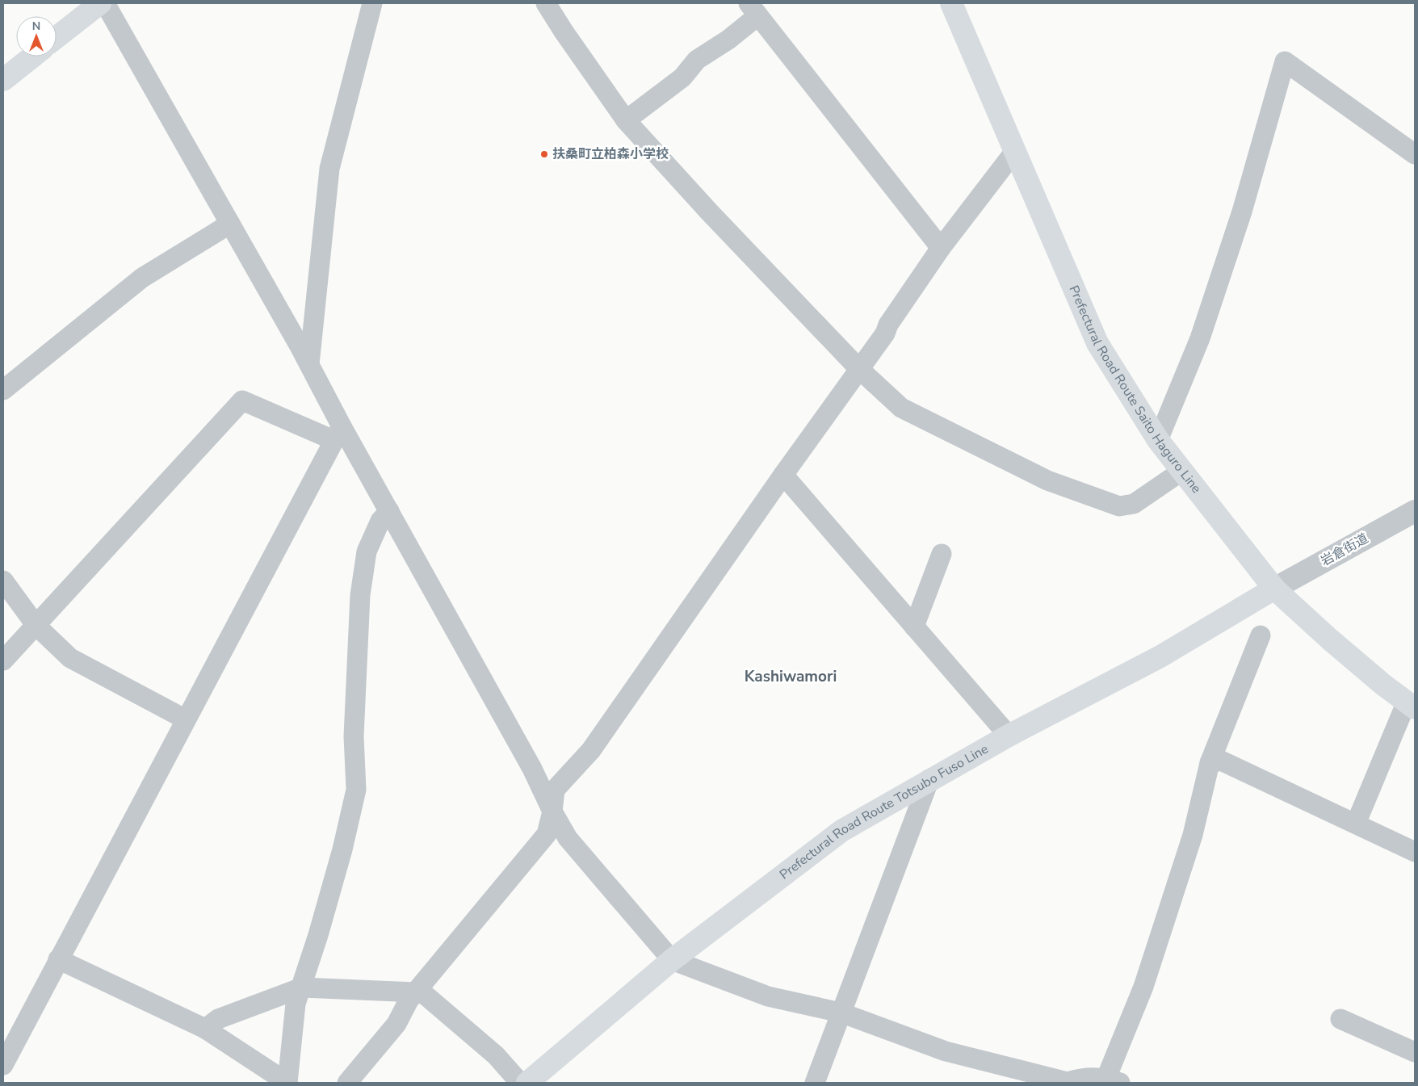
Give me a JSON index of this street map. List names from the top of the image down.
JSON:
{
  "streets": {
    "main road": ["Prefectural Road Route Saito Haguro Line", "Prefectural Road Route Totsubo Fuso Line"],
    "street": ["岩倉街道"]
  },
  "crossings": [
    ["Prefectural Road Route Saito Haguro Line", "岩倉街道"],
    ["Prefectural Road Route Saito Haguro Line", "Prefectural Road Route Totsubo Fuso Line"],
    ["岩倉街道", "Prefectural Road Route Totsubo Fuso Line"]
  ],
  "districts": ["Kashiwamori"],
  "places": ["扶桑町立柏森小学校"],
  "north": "top"
}
